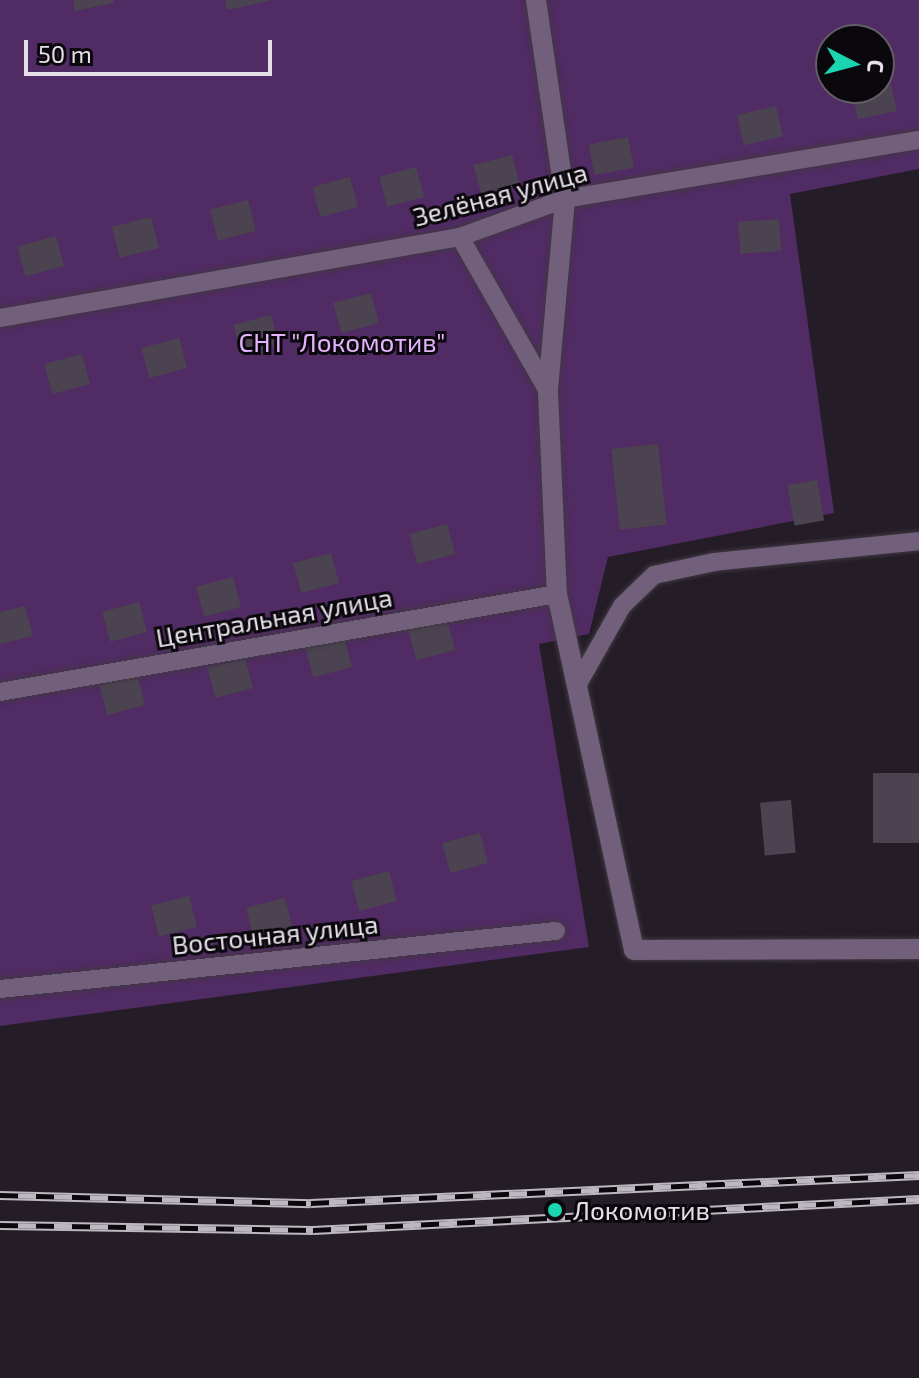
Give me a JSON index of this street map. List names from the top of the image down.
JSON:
{
  "streets": {
    "lane": ["Зелёная улица", "Центральная улица", "Восточная улица"]
  },
  "parks": ["СНТ \"Локомотив\""],
  "places": ["Локомотив"],
  "scale_bar": "50 m",
  "north": "right"
}
